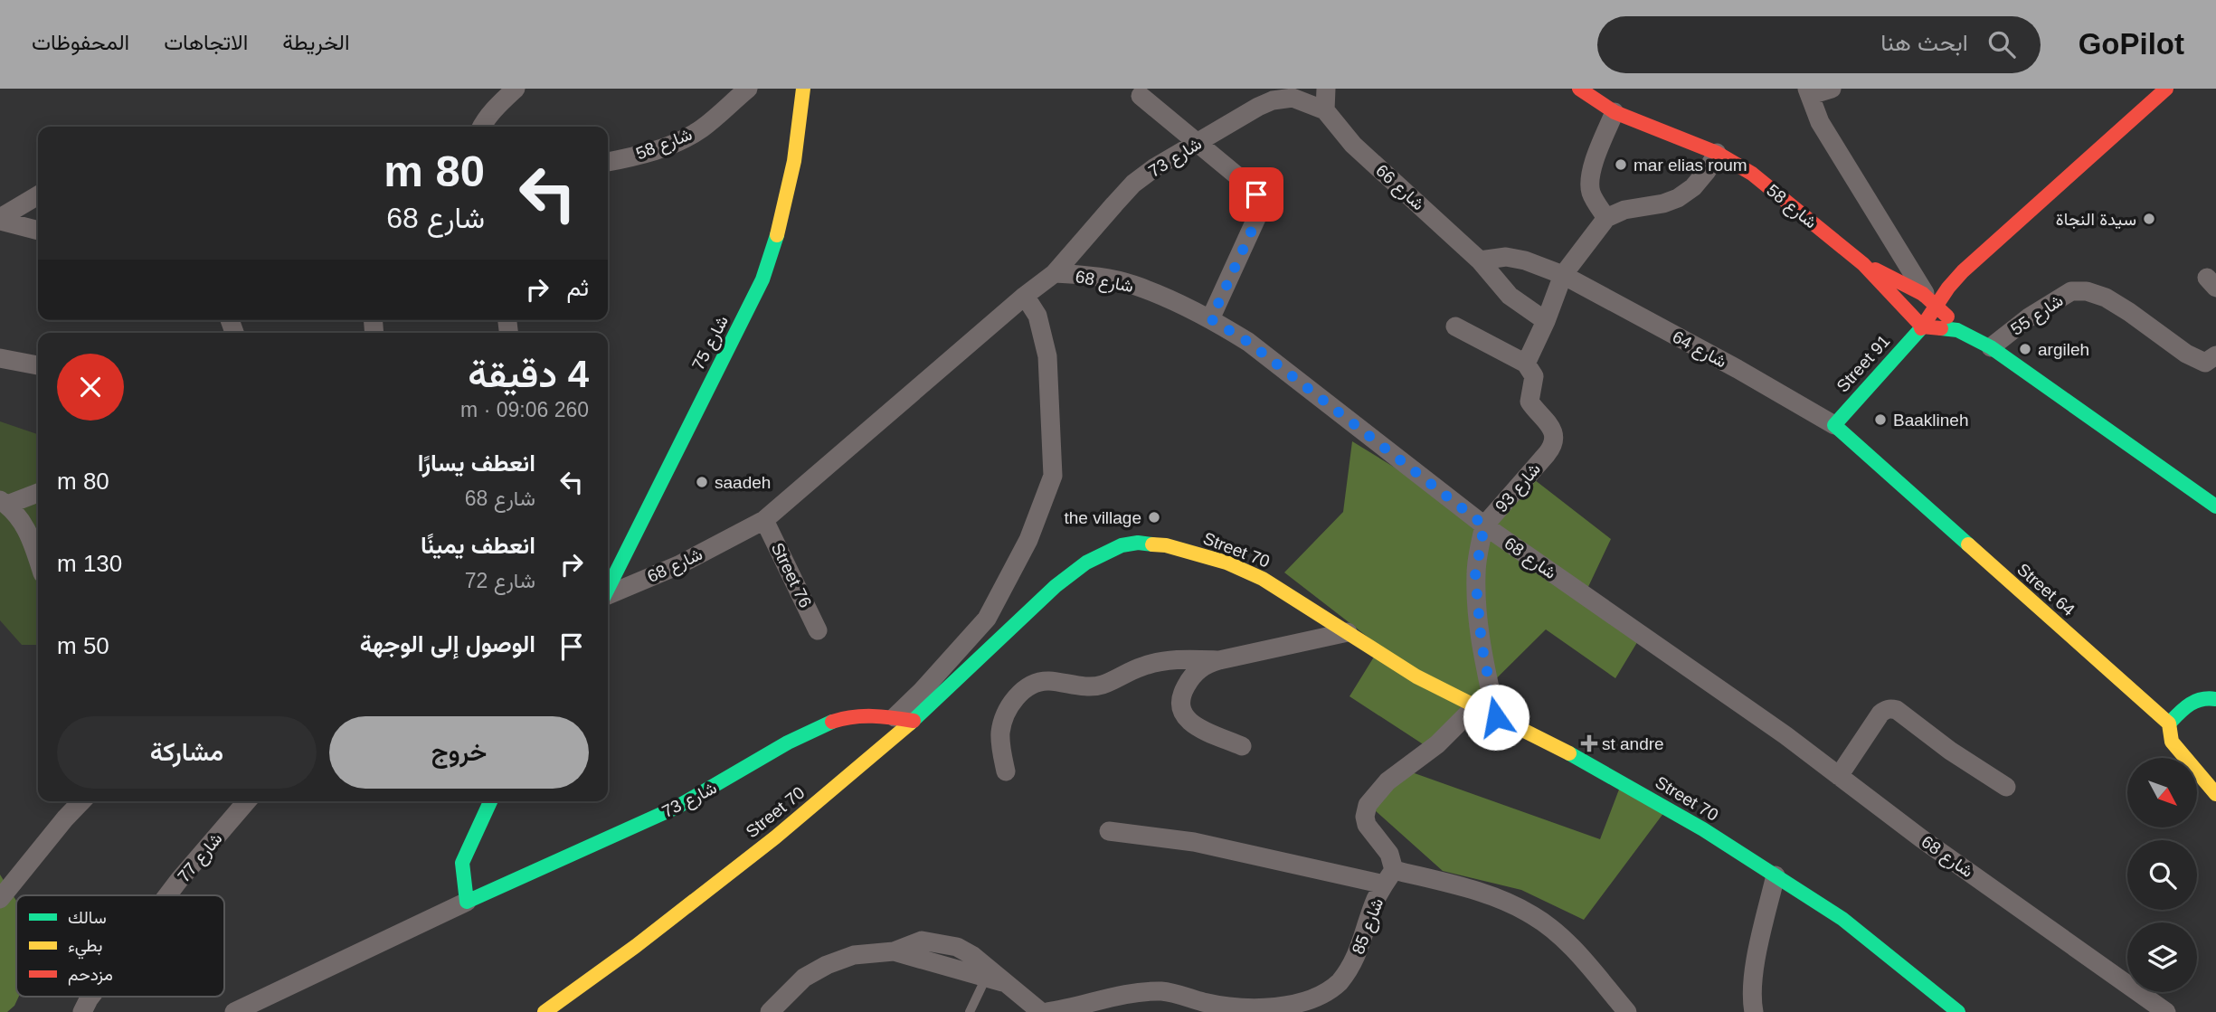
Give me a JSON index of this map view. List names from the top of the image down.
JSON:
{
  "streets": {
    "street": [
      "شارع 58",
      "شارع 73",
      "شارع 66",
      "شارع 68",
      "شارع 55",
      "شارع 75",
      "شارع 64",
      "Street 91",
      "شارع 93",
      "Street 70",
      "Street 76",
      "Street 64",
      "شارع 77",
      "شارع 85"
    ]
  },
  "crossings": [
    ["شارع 58", "شارع 55"],
    ["شارع 58", "Street 91"],
    ["شارع 73", "شارع 66"],
    ["شارع 73", "شارع 68"],
    ["شارع 73", "Street 70"],
    ["شارع 68", "شارع 93"],
    ["شارع 68", "Street 76"],
    ["شارع 64", "Street 91"],
    ["شارع 64", "Street 64"],
    ["Street 91", "Street 64"],
    ["شارع 93", "Street 70"]
  ],
  "places": {
    "other": [
      "mar elias roum",
      "سيدة النجاة",
      "argileh",
      "Baaklineh",
      "saadeh",
      "the village"
    ],
    "health": ["st andre"]
  },
  "legend": ["سالك", "بطيء", "مزدحم"],
  "north": "bottom right",
  "page": {
    "header": "GoPilot",
    "search": "ابحث هنا",
    "nav": ["الخريطة", "الاتجاهات", "المحفوظات"],
    "turn": ["80 m", "شارع 68"],
    "then": "ثم",
    "heading": ["4 دقيقة", "260 m · 09:06"],
    "list": [
      {
        "name": "انعطف يسارًا",
        "note": "شارع 68",
        "value": "80 m"
      },
      {
        "name": "انعطف يمينًا",
        "note": "شارع 72",
        "value": "130 m"
      },
      {
        "name": "الوصول إلى الوجهة",
        "value": "50 m"
      }
    ],
    "buttons": ["خروج", "مشاركة"]
  }
}
